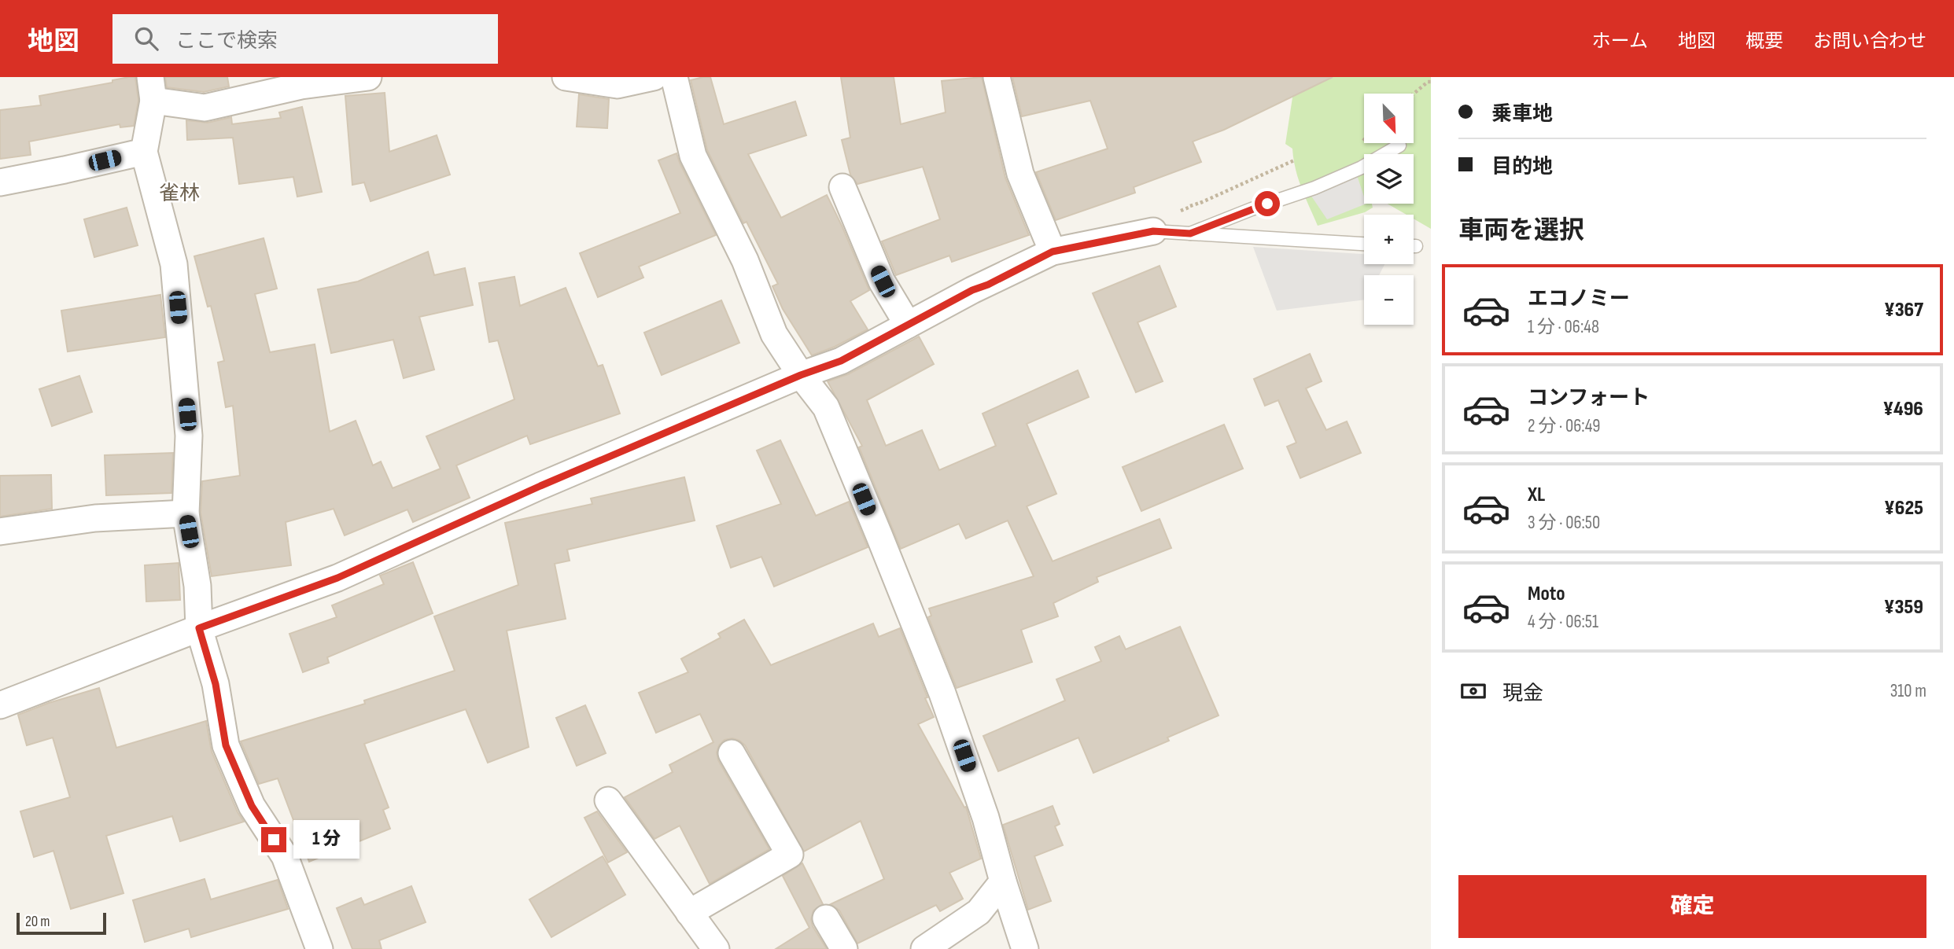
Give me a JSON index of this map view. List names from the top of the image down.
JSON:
{
  "districts": ["雀林"],
  "scale_bar": "20 m",
  "north": "bottom right",
  "page": {
    "header": "地図",
    "search": "ここで検索",
    "nav": [
      "ホーム",
      "地図",
      "概要",
      "お問い合わせ"
    ],
    "banner": ["乗車地", "目的地"],
    "map_buttons": ["+", "−"],
    "heading": "車両を選択",
    "list": [
      {
        "name": "エコノミー",
        "note": "1 分 · 06:48",
        "value": "¥367"
      },
      {
        "name": "コンフォート",
        "note": "2 分 · 06:49",
        "value": "¥496"
      },
      {
        "name": "XL",
        "note": "3 分 · 06:50",
        "value": "¥625"
      },
      {
        "name": "Moto",
        "note": "4 分 · 06:51",
        "value": "¥359"
      }
    ],
    "pay": ["現金", "310 m"],
    "bubble": "1 分",
    "buttons": "確定",
    "scale": "20 m"
  }
}
